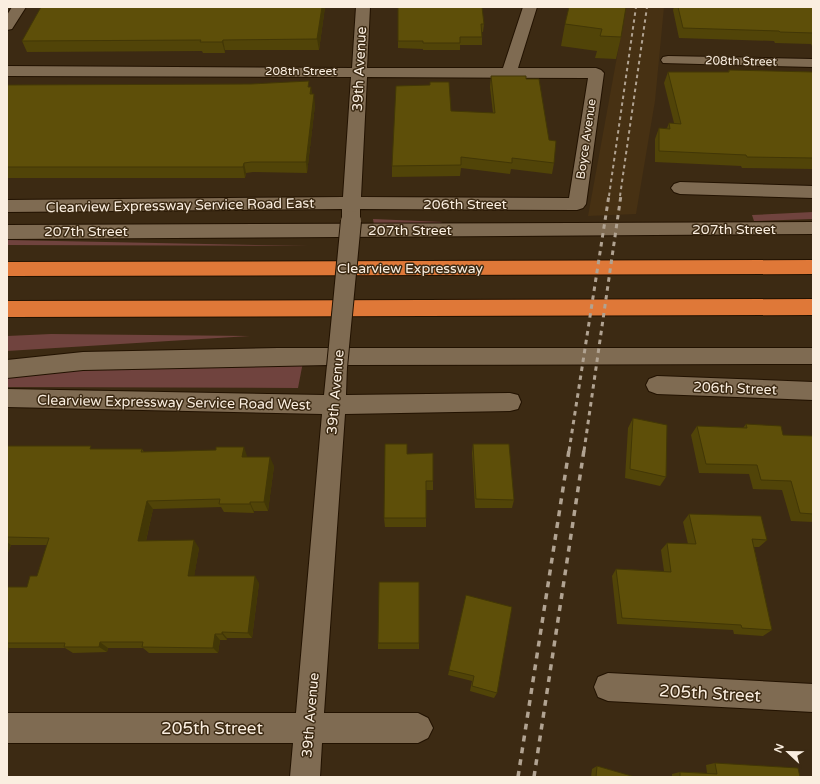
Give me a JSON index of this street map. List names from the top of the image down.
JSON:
{
  "streets": {
    "highway": ["Clearview Expressway"],
    "street": [
      "208th Street",
      "39th Avenue",
      "Boyce Avenue",
      "206th Street",
      "Clearview Expressway Service Road East",
      "207th Street",
      "Clearview Expressway Service Road West",
      "205th Street"
    ]
  },
  "crossings": [
    ["208th Street", "39th Avenue"],
    ["208th Street", "Boyce Avenue"],
    ["39th Avenue", "206th Street"],
    ["39th Avenue", "Clearview Expressway Service Road East"],
    ["39th Avenue", "Clearview Expressway Service Road West"],
    ["39th Avenue", "205th Street"],
    ["Boyce Avenue", "206th Street"],
    ["206th Street", "Clearview Expressway Service Road East"]
  ],
  "north": "left"
}
